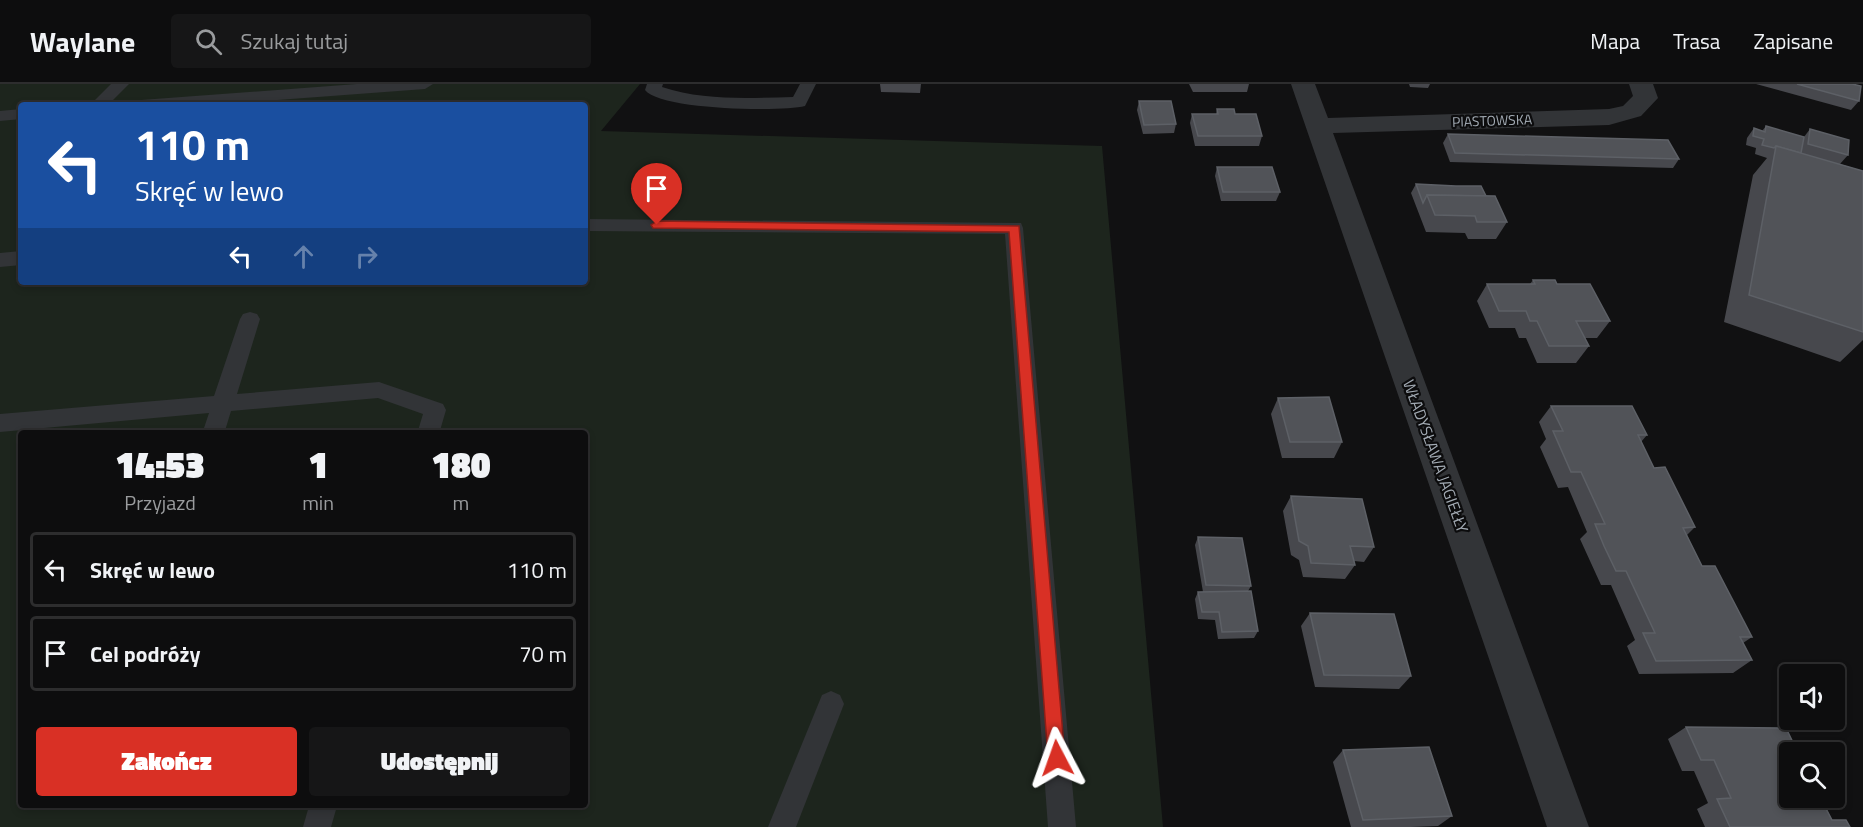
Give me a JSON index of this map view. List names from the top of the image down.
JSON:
{
  "streets": {
    "street": ["PIASTOWSKA", "WŁADYSŁAWA JAGIEŁŁY"]
  },
  "crossings": [
    ["PIASTOWSKA", "WŁADYSŁAWA JAGIEŁŁY"]
  ],
  "page": {
    "header": "Waylane",
    "search": "Szukaj tutaj",
    "nav": ["Mapa", "Trasa", "Zapisane"],
    "turn": ["110 m", "Skręć w lewo"],
    "eta": [
      "14:53",
      "Przyjazd",
      "1",
      "min",
      "180",
      "m"
    ],
    "list": [
      {
        "name": "Skręć w lewo",
        "value": "110 m"
      },
      {
        "name": "Cel podróży",
        "value": "70 m"
      }
    ],
    "buttons": ["Zakończ", "Udostępnij"]
  }
}
